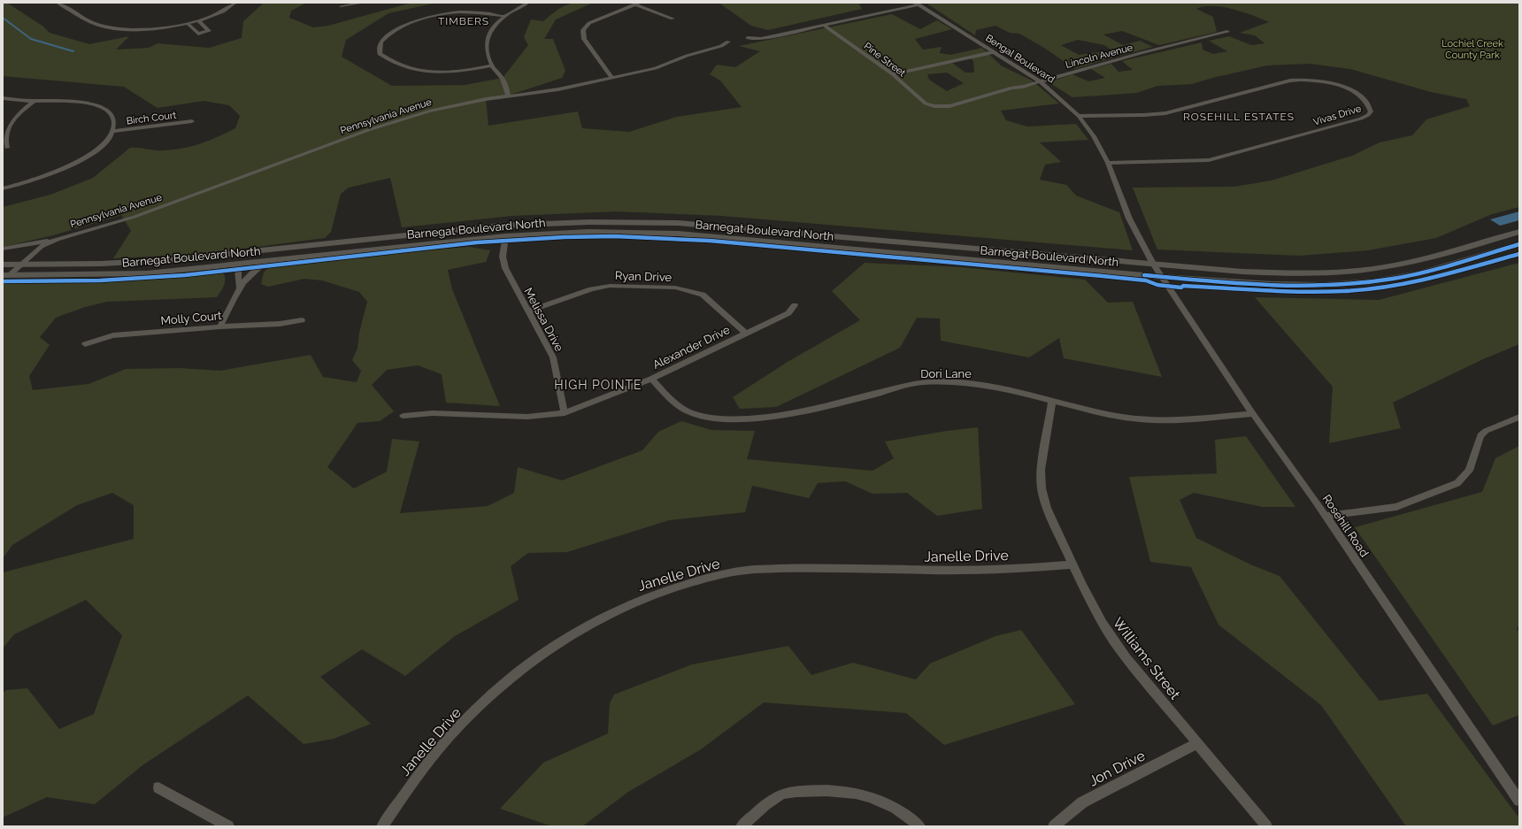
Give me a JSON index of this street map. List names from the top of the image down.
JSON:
{
  "streets": {
    "street": [
      "Lincoln Avenue",
      "Bengal Boulevard",
      "Pine Street",
      "Vivas Drive",
      "Pennsylvania Avenue",
      "Birch Court",
      "Barnegat Boulevard North",
      "Ryan Drive",
      "Molly Court",
      "Melissa Drive",
      "Alexander Drive",
      "Dori Lane",
      "Rosehill Road",
      "Janelle Drive",
      "Williams Street",
      "Jon Drive"
    ]
  },
  "crossings": [
    ["Lincoln Avenue", "Bengal Boulevard"],
    ["Lincoln Avenue", "Pine Street"],
    ["Bengal Boulevard", "Vivas Drive"],
    ["Bengal Boulevard", "Barnegat Boulevard North"],
    ["Bengal Boulevard", "Rosehill Road"],
    ["Pennsylvania Avenue", "Barnegat Boulevard North"],
    ["Barnegat Boulevard North", "Melissa Drive"],
    ["Barnegat Boulevard North", "Rosehill Road"],
    ["Ryan Drive", "Melissa Drive"],
    ["Ryan Drive", "Alexander Drive"],
    ["Melissa Drive", "Alexander Drive"],
    ["Alexander Drive", "Dori Lane"],
    ["Dori Lane", "Rosehill Road"],
    ["Dori Lane", "Williams Street"],
    ["Janelle Drive", "Williams Street"],
    ["Williams Street", "Jon Drive"]
  ],
  "districts": ["TIMBERS", "ROSEHILL ESTATES", "HIGH POINTE"],
  "parks": ["Lochiel Creek County Park"]
}
